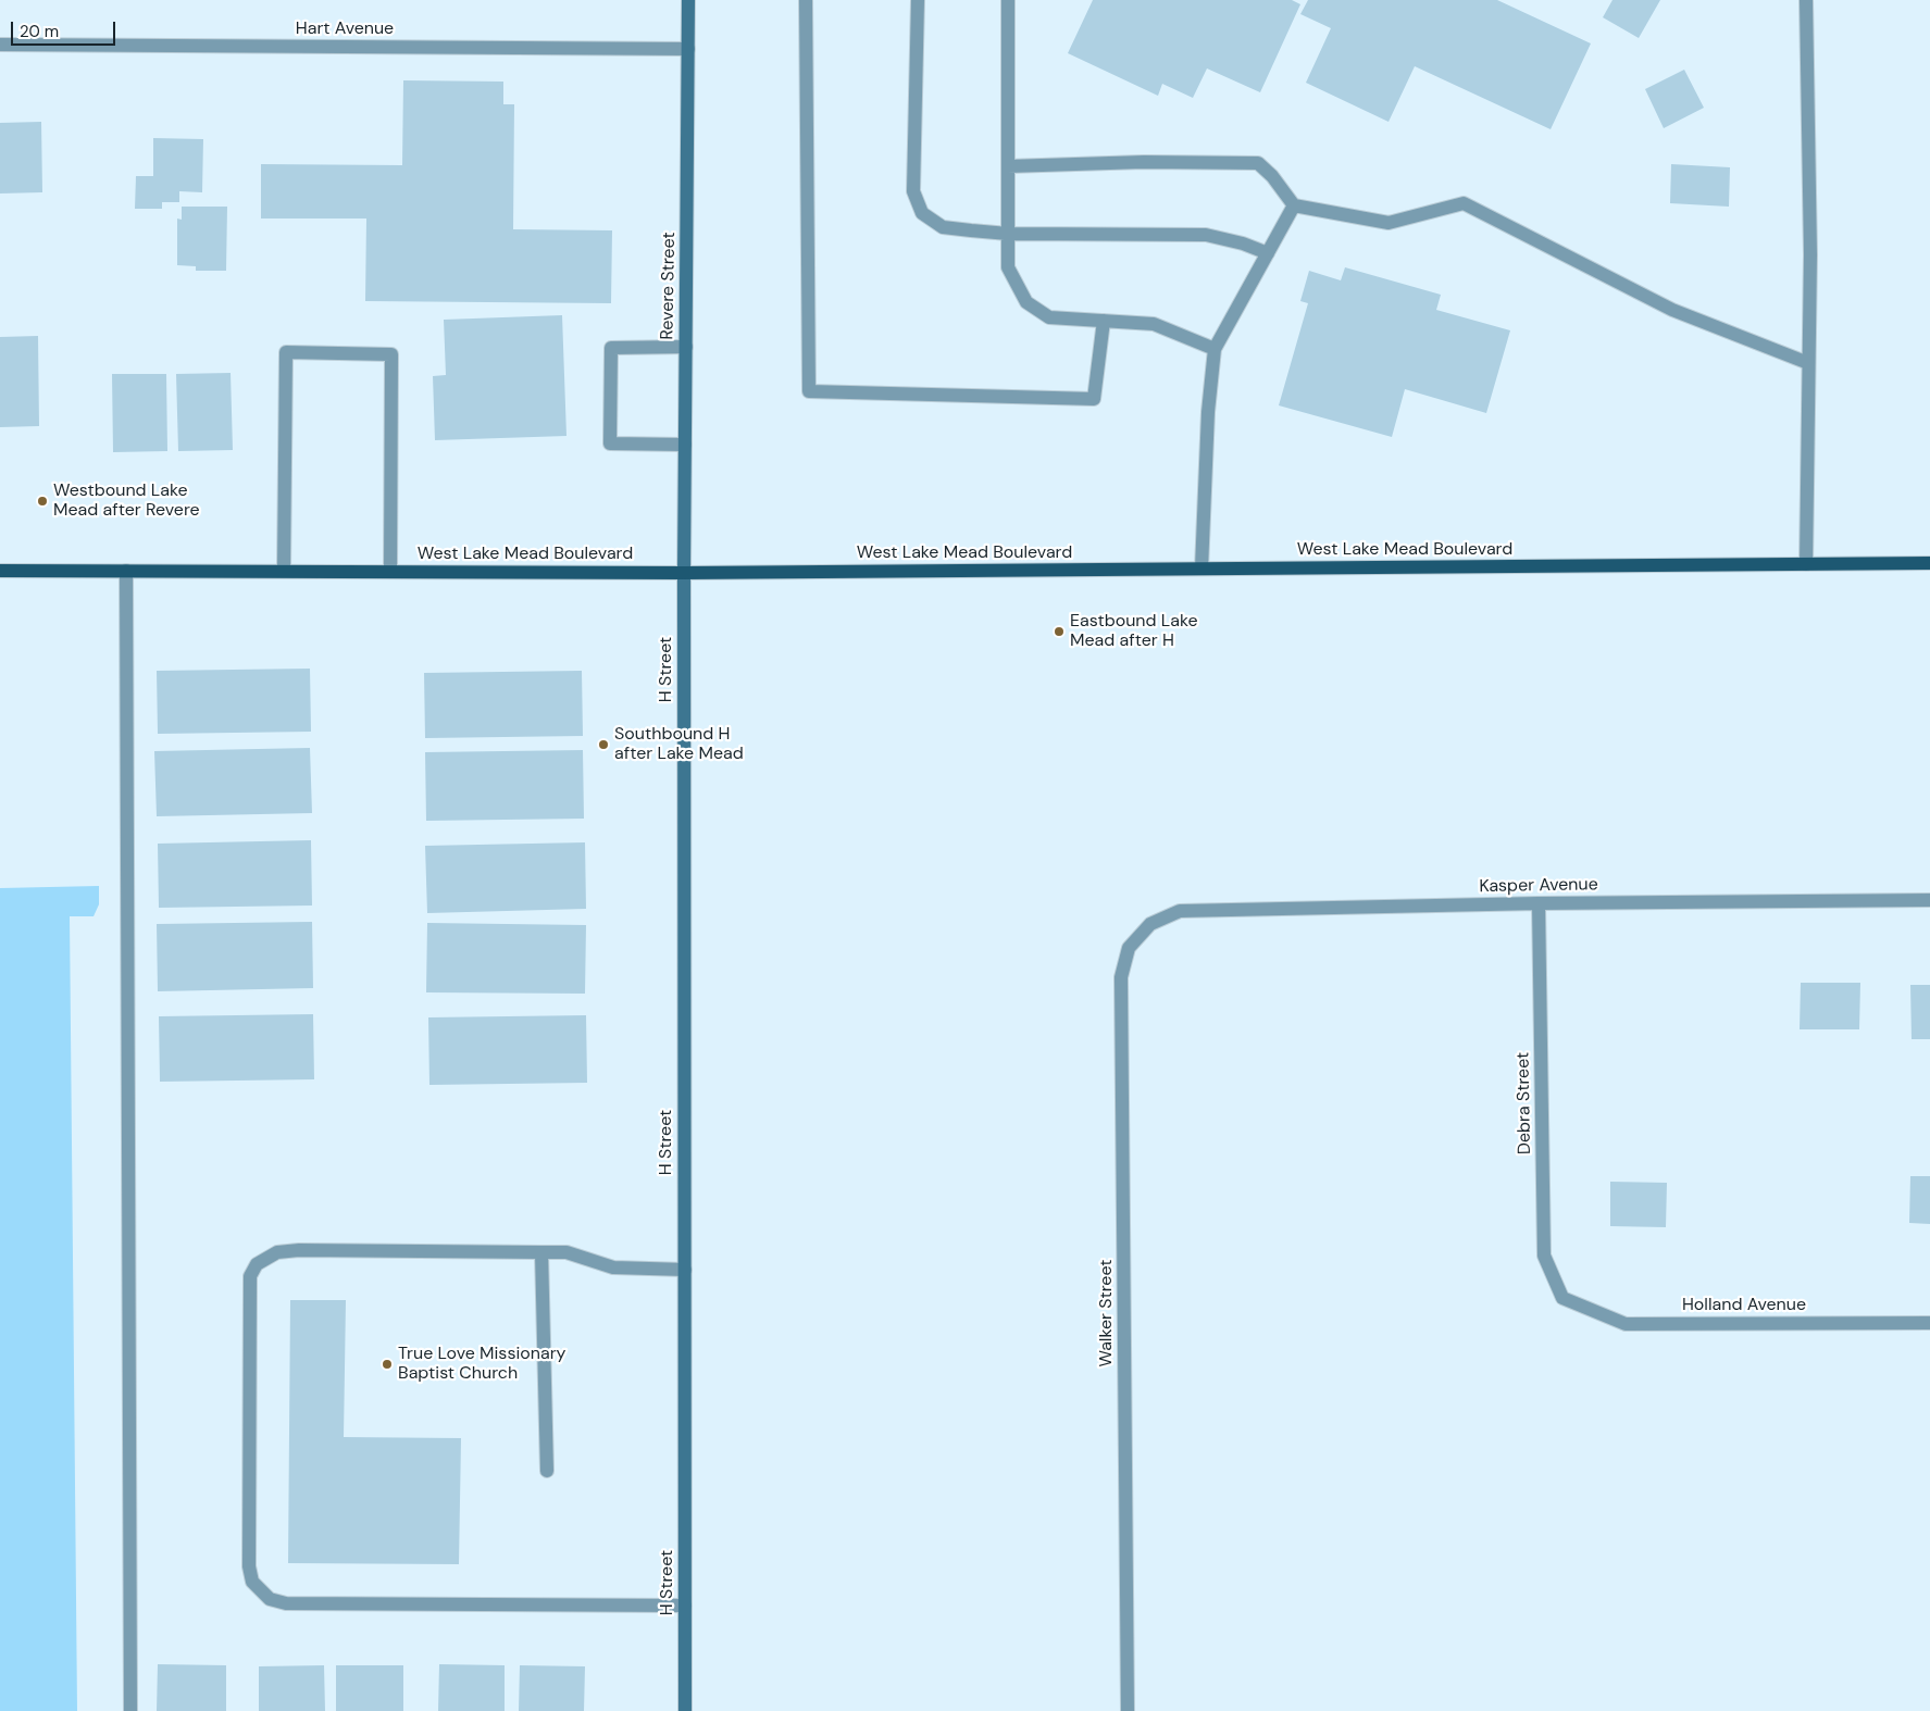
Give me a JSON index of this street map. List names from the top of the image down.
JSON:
{
  "streets": {
    "main road": ["West Lake Mead Boulevard"],
    "street": [
      "Hart Avenue",
      "Revere Street",
      "H Street",
      "Kasper Avenue",
      "Debra Street",
      "Holland Avenue",
      "Walker Street"
    ]
  },
  "crossings": [
    ["Hart Avenue", "Revere Street"],
    ["Revere Street", "West Lake Mead Boulevard"],
    ["Revere Street", "H Street"],
    ["West Lake Mead Boulevard", "H Street"],
    ["Kasper Avenue", "Debra Street"],
    ["Kasper Avenue", "Walker Street"],
    ["Debra Street", "Holland Avenue"]
  ],
  "places": [
    "Westbound Lake Mead after Revere",
    "Eastbound Lake Mead after H",
    "Southbound H after Lake Mead",
    "True Love Missionary Baptist Church"
  ],
  "scale_bar": "20 m"
}
